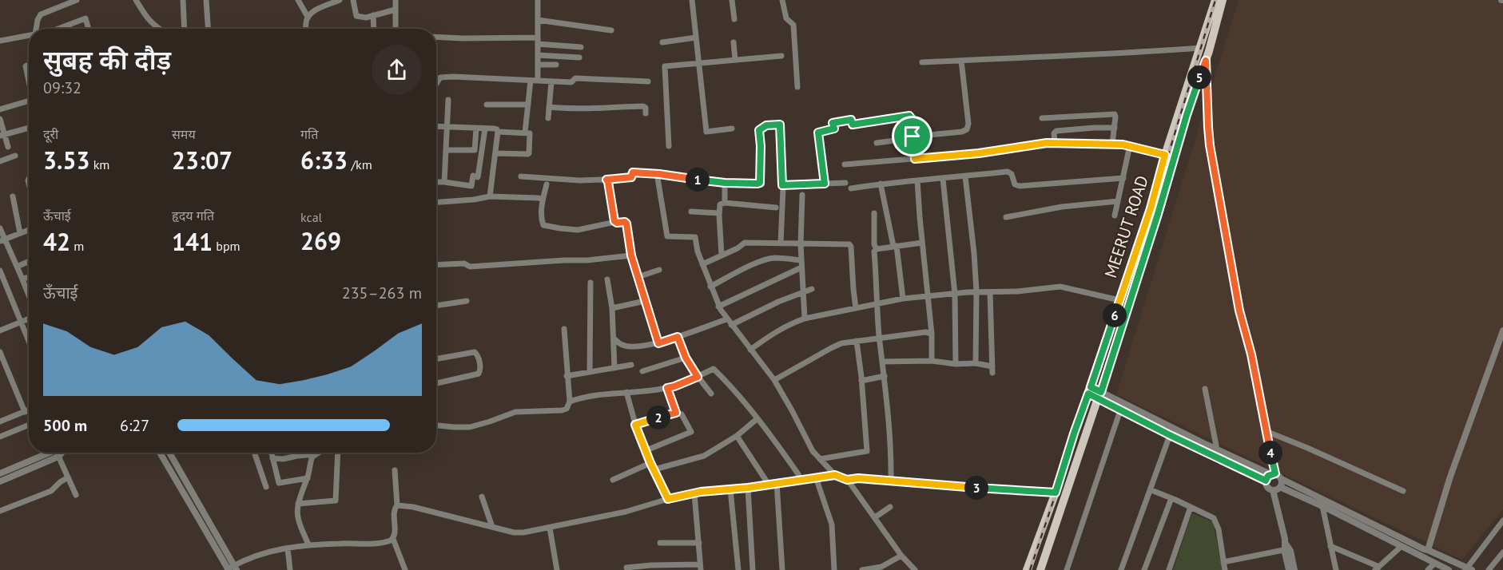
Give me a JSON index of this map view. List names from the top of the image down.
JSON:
{
  "streets": {
    "main road": ["MEERUT ROAD"]
  },
  "page": {
    "heading": ["सुबह की दौड़", "09:32"],
    "pins": [
      "5",
      "1",
      "6",
      "2",
      "4",
      "3"
    ],
    "stats": [
      ["दूरी", "3.53 km"],
      ["समय", "23:07"],
      ["गति", "6:33 /km"],
      ["ऊँचाई", "42 m"],
      ["हृदय गति", "141 bpm"],
      ["kcal", "269"]
    ],
    "chart": ["ऊँचाई", "235–263 m"],
    "list": [
      {
        "name": "500 m",
        "note": "6:27"
      }
    ]
  }
}
